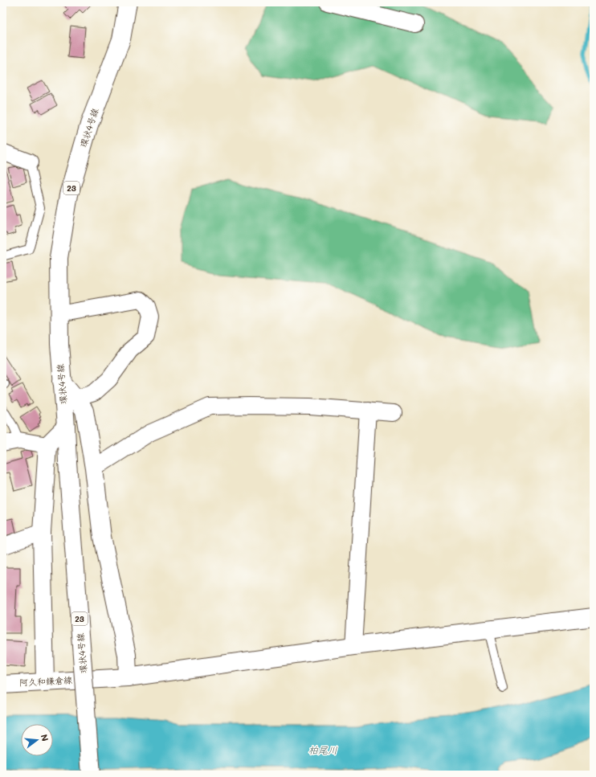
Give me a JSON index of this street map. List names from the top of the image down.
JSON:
{
  "streets": {
    "main road": ["環状4号線", "23", "阿久和鎌倉線"]
  },
  "water": ["柏尾川"],
  "north": "right"
}
